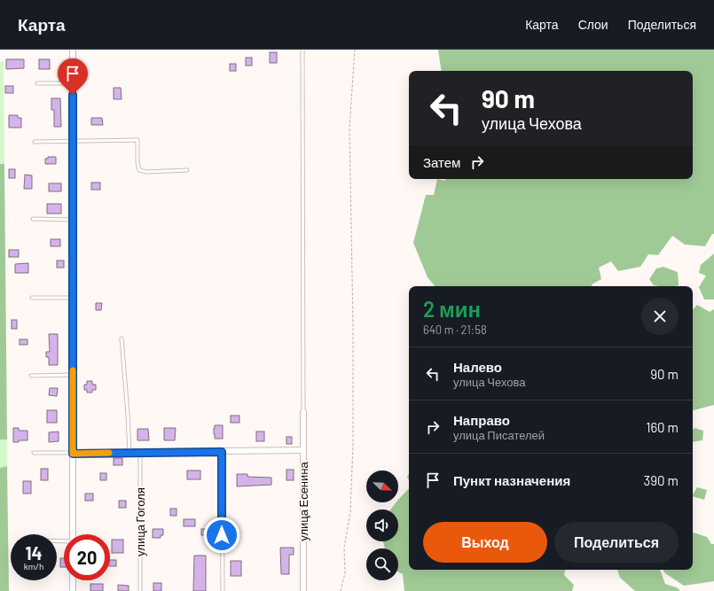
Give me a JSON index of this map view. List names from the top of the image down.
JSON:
{
  "streets": {
    "street": ["улица Есенина"],
    "lane": ["улица Гоголя"]
  },
  "north": "bottom right",
  "page": {
    "header": "Карта",
    "nav": ["Карта", "Слои", "Поделиться"],
    "turn": ["90 m", "улица Чехова"],
    "then": "Затем",
    "heading": ["2 мин", "640 m · 21:58"],
    "list": [
      {
        "name": "Налево",
        "note": "улица Чехова",
        "value": "90 m"
      },
      {
        "name": "Направо",
        "note": "улица Писателей",
        "value": "160 m"
      },
      {
        "name": "Пункт назначения",
        "value": "390 m"
      }
    ],
    "buttons": ["Выход", "Поделиться"],
    "speed": "14 km/h",
    "limit": "20"
  }
}
